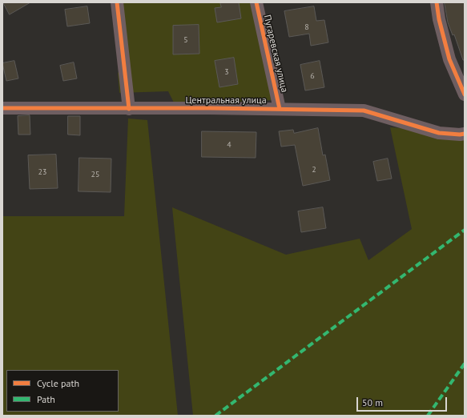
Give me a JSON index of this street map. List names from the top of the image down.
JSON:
{
  "streets": {
    "street": ["Пугаревская улица", "Центральная улица"]
  },
  "crossings": [
    ["Пугаревская улица", "Центральная улица"]
  ],
  "house_numbers": [
    "8",
    "5",
    "3",
    "6",
    "4",
    "2",
    "23",
    "25"
  ],
  "legend": ["Cycle path", "Path"],
  "scale_bar": "50 m"
}
